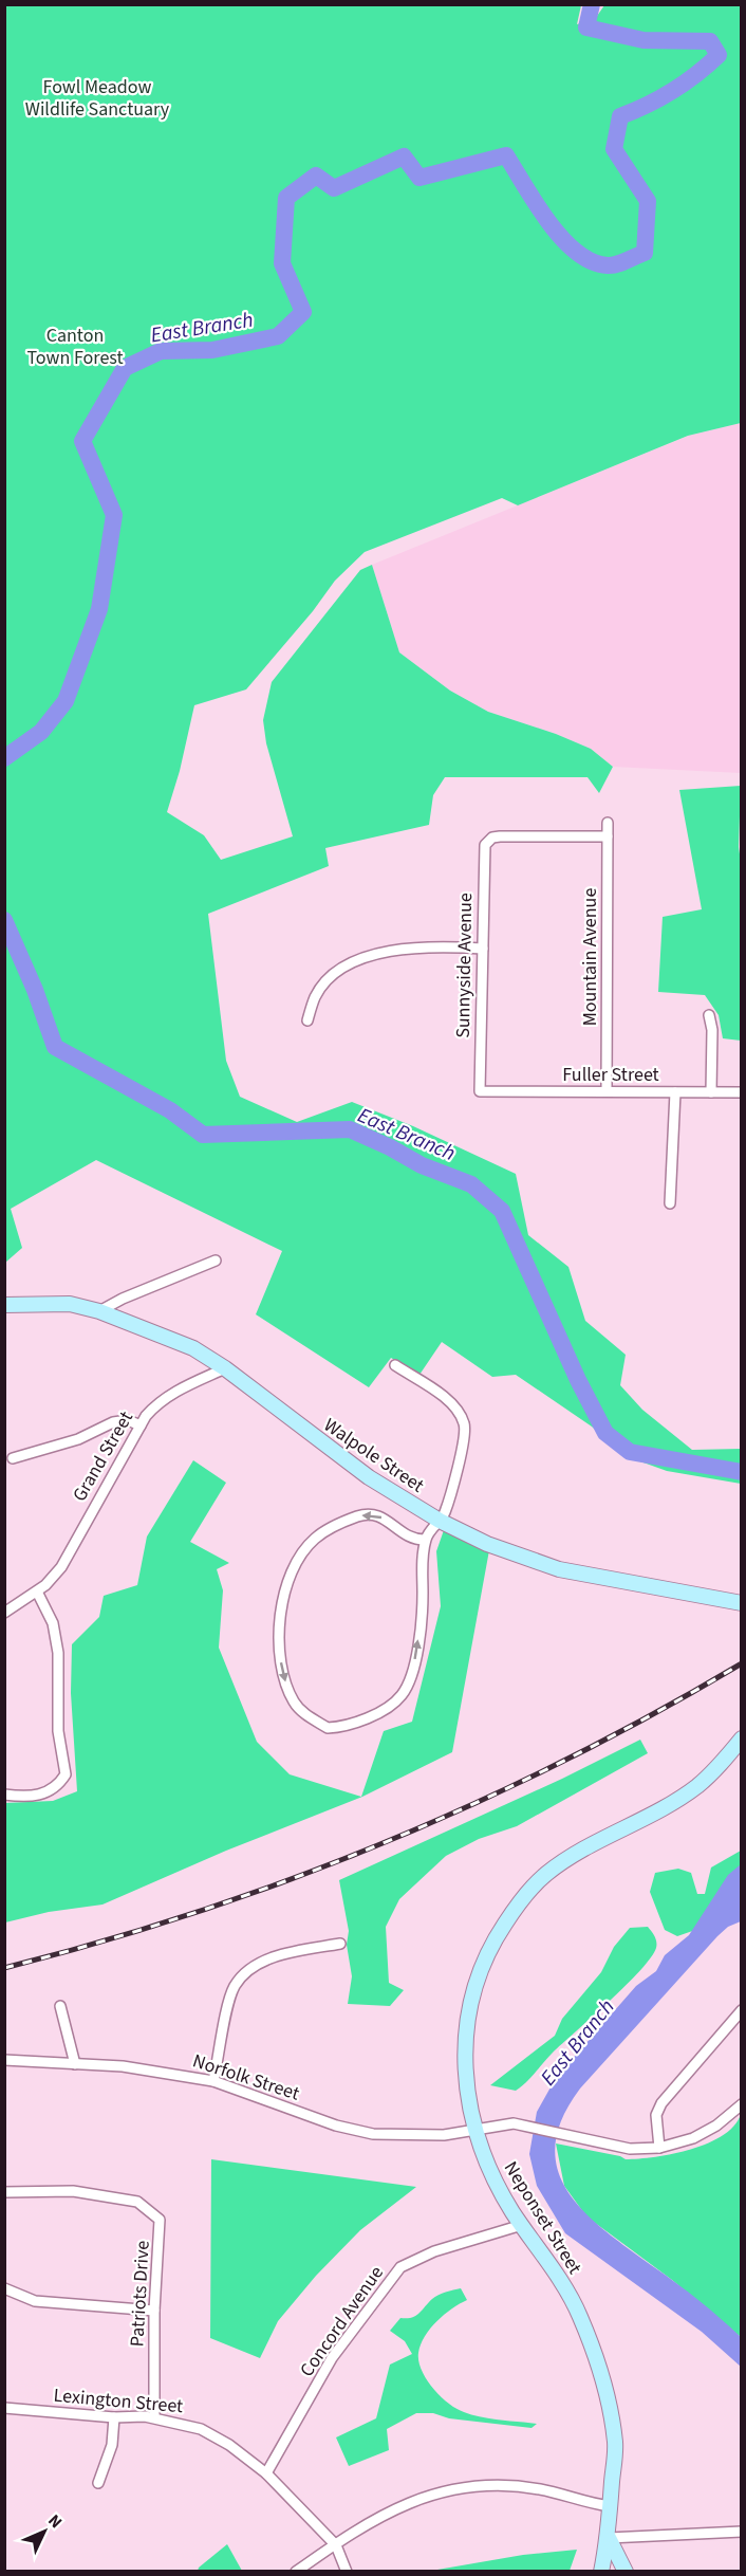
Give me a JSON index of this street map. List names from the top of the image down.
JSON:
{
  "streets": {
    "main road": ["Walpole Street", "Neponset Street"],
    "street": [
      "Mountain Avenue",
      "Sunnyside Avenue",
      "Fuller Street",
      "Grand Street",
      "Norfolk Street",
      "Patriots Drive",
      "Concord Avenue",
      "Lexington Street"
    ]
  },
  "crossings": [
    ["Mountain Avenue", "Sunnyside Avenue"],
    ["Mountain Avenue", "Fuller Street"],
    ["Sunnyside Avenue", "Fuller Street"],
    ["Walpole Street", "Grand Street"],
    ["Norfolk Street", "Neponset Street"],
    ["Neponset Street", "Concord Avenue"],
    ["Patriots Drive", "Lexington Street"],
    ["Concord Avenue", "Lexington Street"]
  ],
  "water": ["East Branch"],
  "parks": ["Fowl Meadow Wildlife Sanctuary", "Canton Town Forest"],
  "north": "top right"
}
